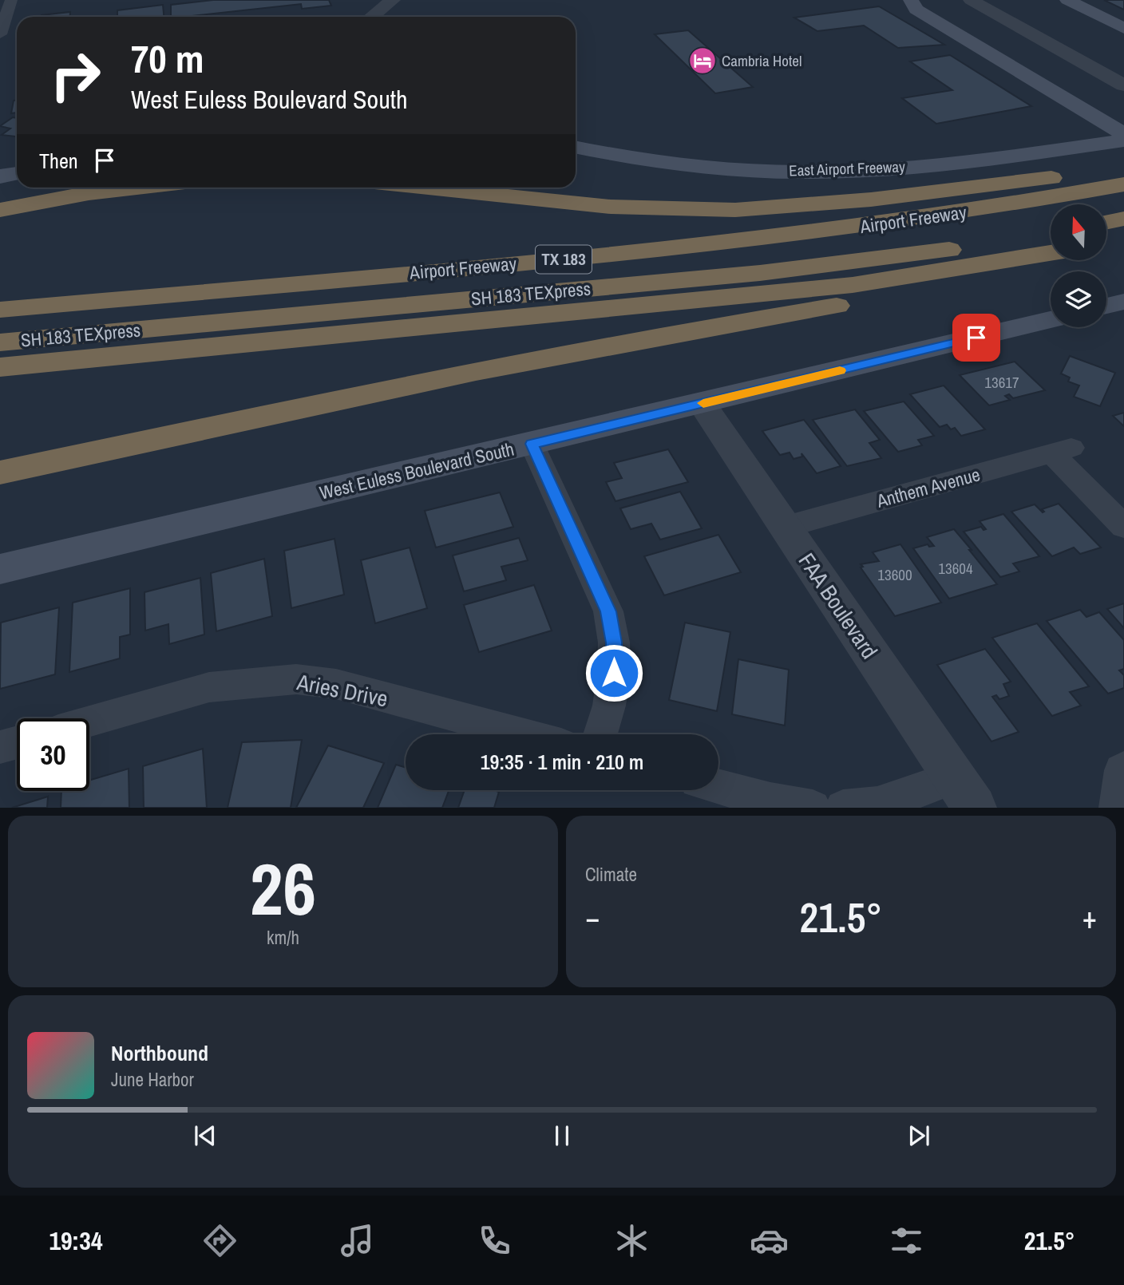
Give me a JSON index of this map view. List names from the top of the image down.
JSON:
{
  "streets": {
    "highway": ["Airport Freeway", "TX 183", "SH 183 TEXpress"],
    "main road": ["East Airport Freeway", "West Euless Boulevard South"],
    "street": ["Anthem Avenue", "FAA Boulevard", "Aries Drive"]
  },
  "crossings": [
    ["West Euless Boulevard South", "FAA Boulevard"],
    ["Anthem Avenue", "FAA Boulevard"]
  ],
  "places": {
    "hotel": ["Cambria Hotel"]
  },
  "house_numbers": ["13617", "13604", "13600"],
  "north": "top",
  "page": {
    "turn": ["70 m", "West Euless Boulevard South"],
    "then": "Then",
    "limit": "30",
    "trip": "19:35 · 1 min · 210 m",
    "tile": [
      ["26", "km/h"],
      "Climate"
    ],
    "heat": ["−", "21.5°", "+"],
    "song": ["Northbound", "June Harbor"],
    "tabs": ["19:34", "21.5°"]
  }
}
